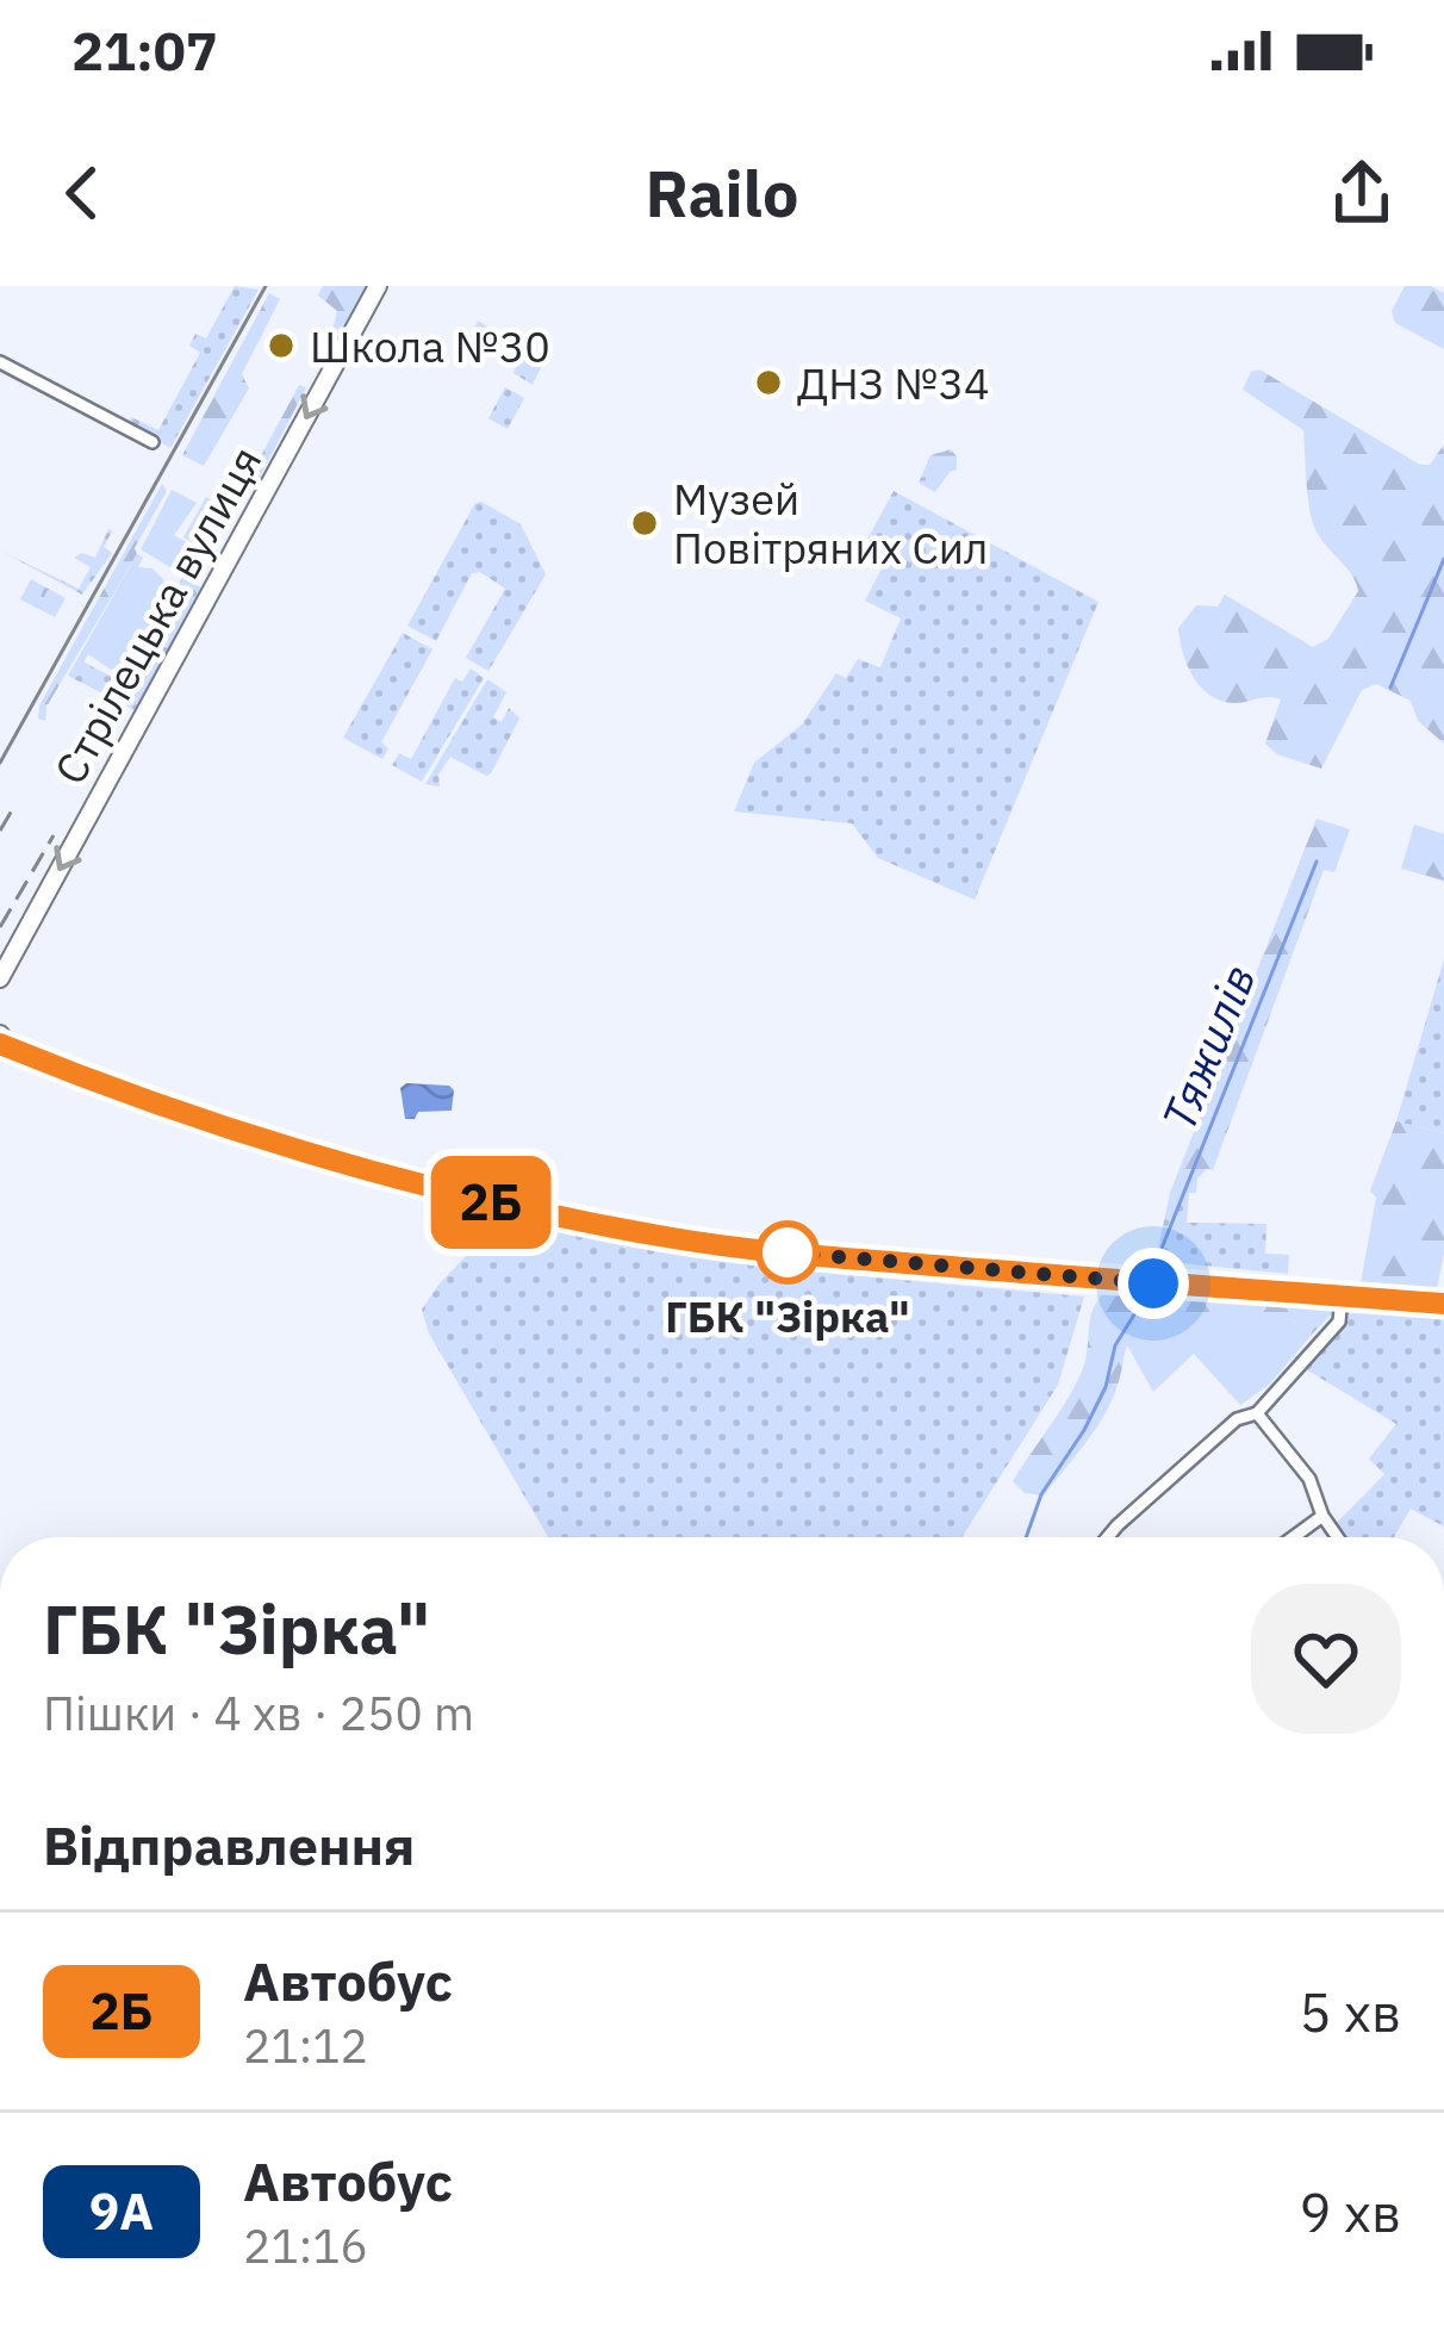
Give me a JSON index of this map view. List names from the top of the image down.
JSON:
{
  "streets": {
    "main road": ["Стрілецька вулиця"]
  },
  "one_way": ["Стрілецька вулиця"],
  "water": ["Тяжилів"],
  "places": [
    "Школа №30",
    "ДНЗ №34",
    "Музей Повітряних Сил",
    "ГБК \"Зірка\""
  ],
  "lines": ["bus line 2Б"],
  "page": {
    "status": "21:07",
    "header": "Railo",
    "on_map": "2Б",
    "heading": [
      ["ГБК \"Зірка\"", "Пішки · 4 хв · 250 m"],
      "Відправлення"
    ],
    "list": [
      {
        "mark": "2Б",
        "name": "Автобус",
        "note": "21:12",
        "value": "5 хв"
      },
      {
        "mark": "9А",
        "name": "Автобус",
        "note": "21:16",
        "value": "9 хв"
      }
    ]
  }
}
